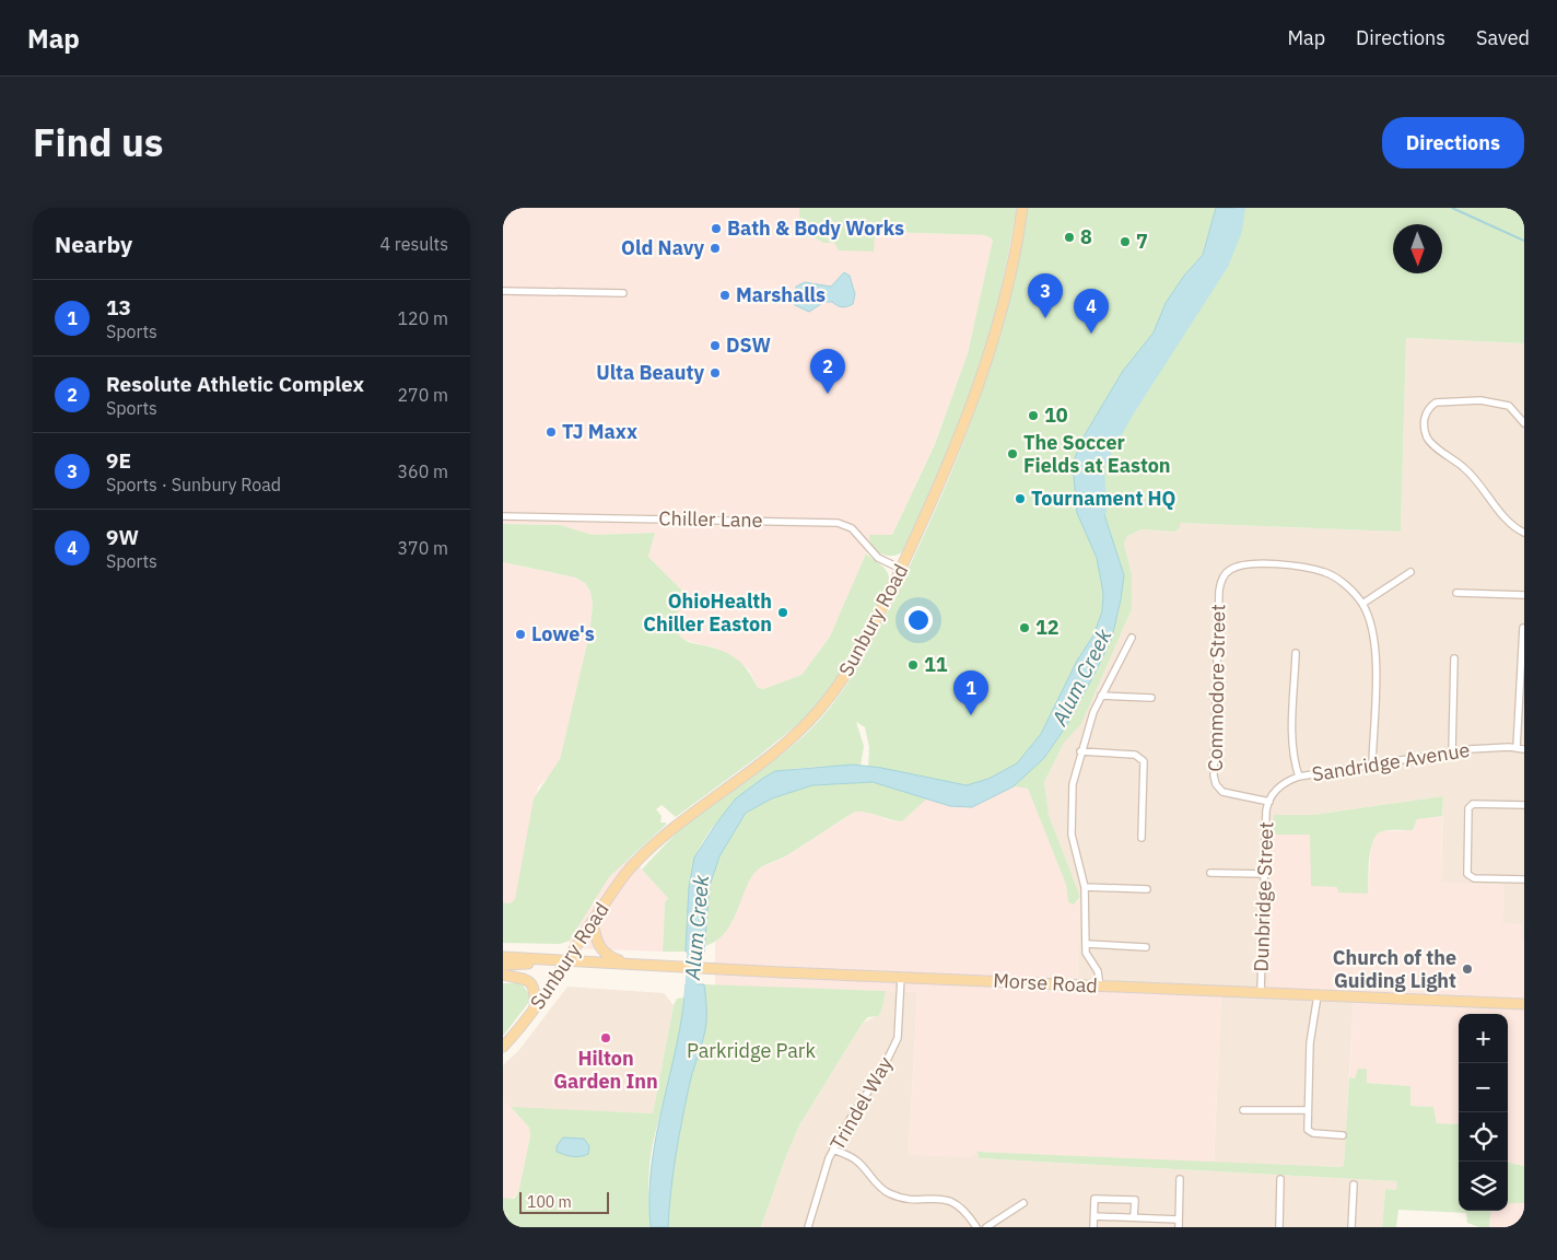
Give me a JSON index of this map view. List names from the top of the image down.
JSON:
{
  "streets": {
    "main road": ["Sunbury Road", "Morse Road"],
    "street": [
      "Chiller Lane",
      "Commodore Street",
      "Sandridge Avenue",
      "Dunbridge Street",
      "Trindel Way"
    ]
  },
  "crossings": [
    ["Chiller Lane", "Sunbury Road"],
    ["Sunbury Road", "Morse Road"],
    ["Commodore Street", "Sandridge Avenue"],
    ["Commodore Street", "Dunbridge Street"],
    ["Sandridge Avenue", "Dunbridge Street"],
    ["Dunbridge Street", "Morse Road"],
    ["Morse Road", "Trindel Way"]
  ],
  "water": ["Alum Creek"],
  "parks": ["Parkridge Park"],
  "places": [
    "Bath & Body Works",
    "8",
    "7",
    "Old Navy",
    "Marshalls",
    "DSW",
    "Ulta Beauty",
    "10",
    "TJ Maxx",
    "The Soccer Fields at Easton",
    "Tournament HQ",
    "OhioHealth Chiller Easton",
    "12",
    "Lowe's",
    "11",
    "Church of the Guiding Light",
    "Hilton Garden Inn"
  ],
  "scale_bar": "100 m",
  "north": "bottom",
  "page": {
    "header": "Map",
    "nav": ["Map", "Directions", "Saved"],
    "title": "Find us",
    "buttons": "Directions",
    "heading": ["Nearby", "4 results"],
    "pins": [
      "3",
      "4",
      "2",
      "1"
    ],
    "list": [
      {
        "mark": "1",
        "name": "13",
        "note": "Sports",
        "value": "120 m"
      },
      {
        "mark": "2",
        "name": "Resolute Athletic Complex",
        "note": "Sports",
        "value": "270 m"
      },
      {
        "mark": "3",
        "name": "9E",
        "note": "Sports · Sunbury Road",
        "value": "360 m"
      },
      {
        "mark": "4",
        "name": "9W",
        "note": "Sports",
        "value": "370 m"
      }
    ],
    "map_buttons": ["+", "−"],
    "scale": "100 m"
  }
}
